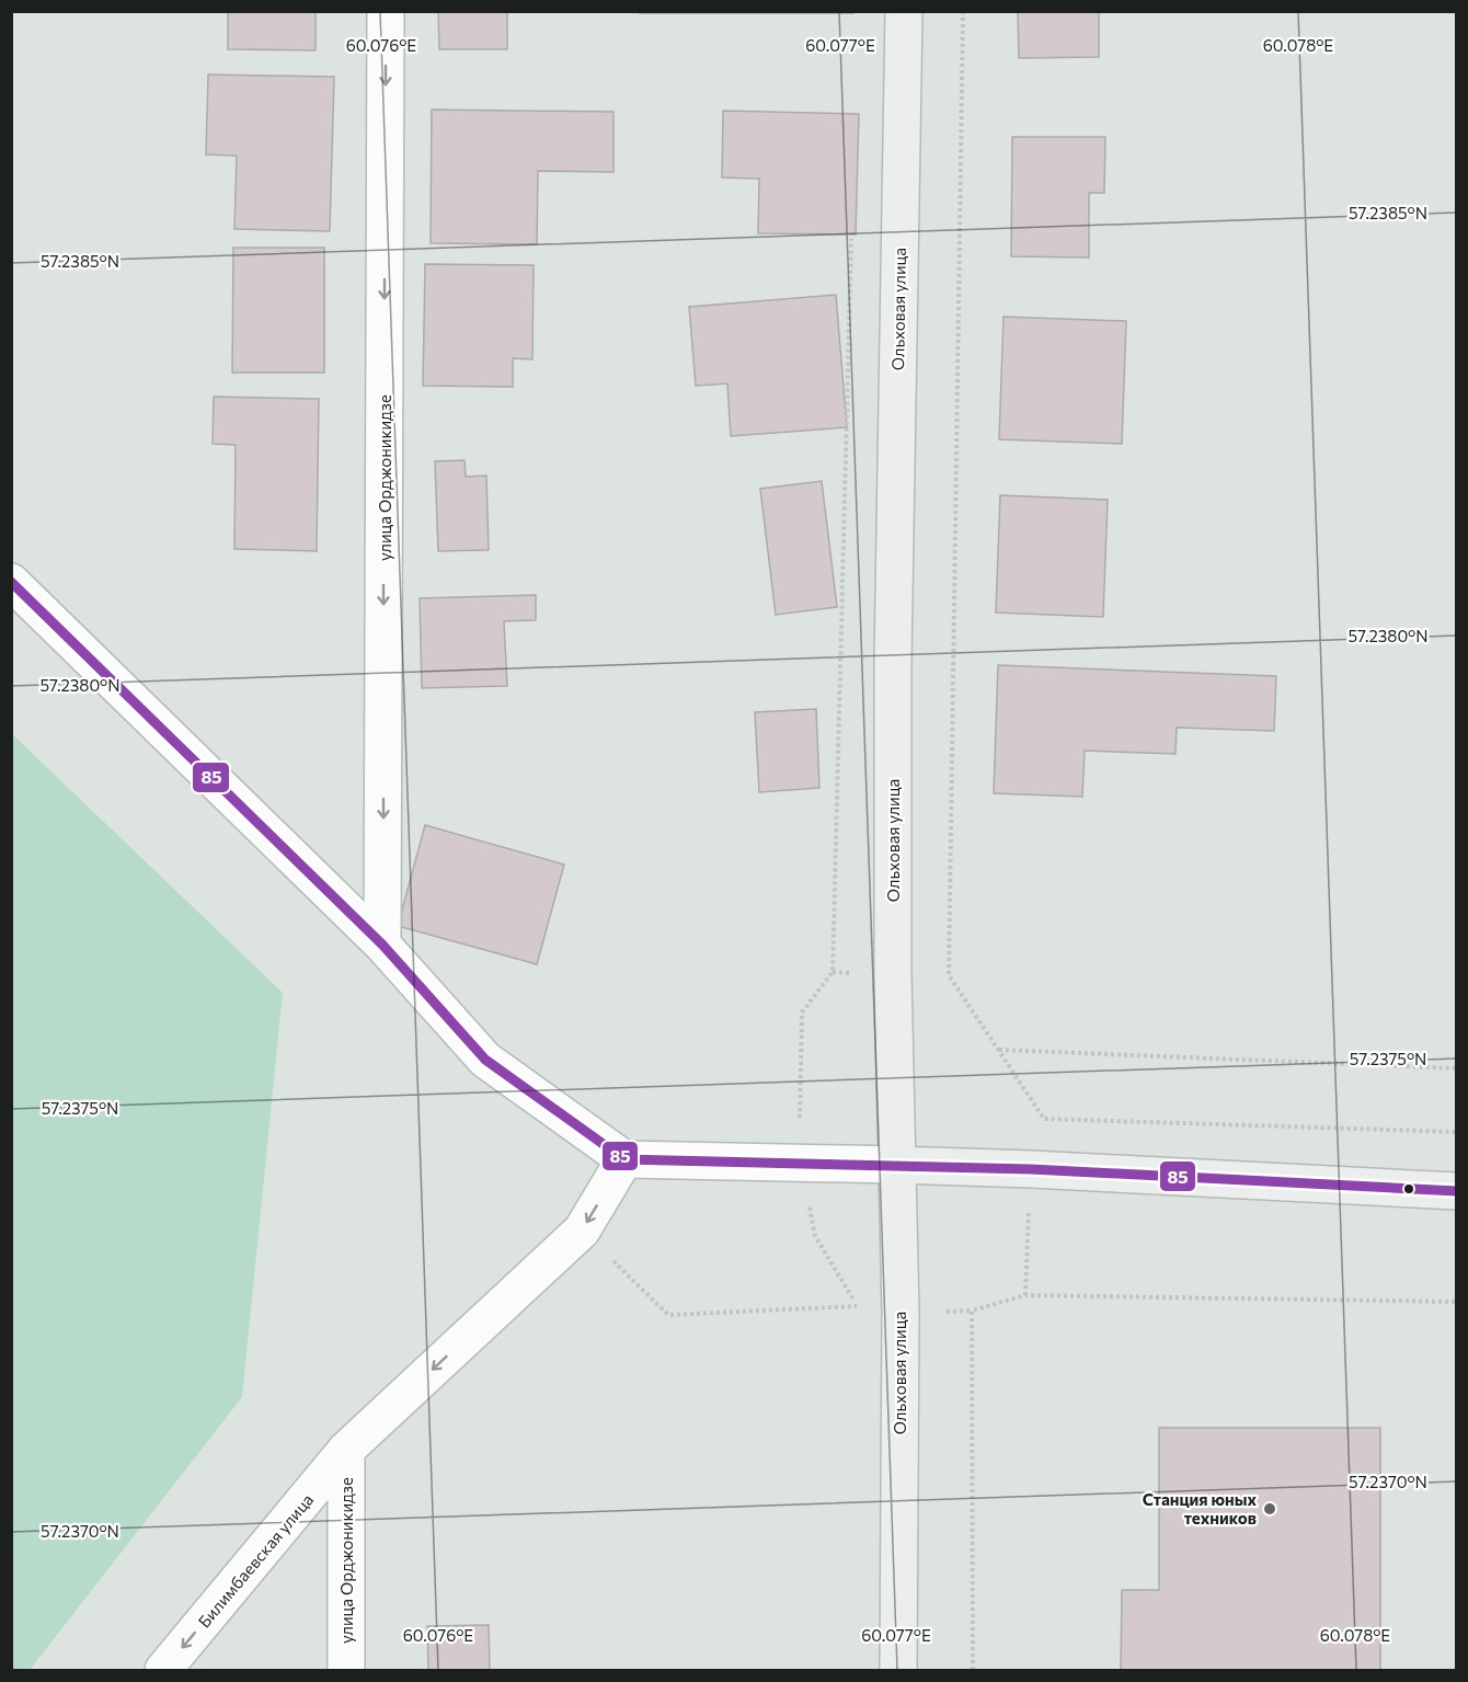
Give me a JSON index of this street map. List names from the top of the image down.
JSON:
{
  "streets": {
    "main road": ["Ольховая улица"],
    "street": ["улица Орджоникидзе", "Билимбаевская улица"]
  },
  "crossings": [
    ["улица Орджоникидзе", "Билимбаевская улица"]
  ],
  "one_way": ["улица Орджоникидзе", "Билимбаевская улица"],
  "places": ["Станция юных техников"],
  "lines": ["transit line 85"],
  "coordinates": [
    "60.076°E",
    "60.077°E",
    "60.078°E",
    "57.2385°N",
    "57.2380°N",
    "57.2375°N",
    "57.2370°N"
  ]
}
